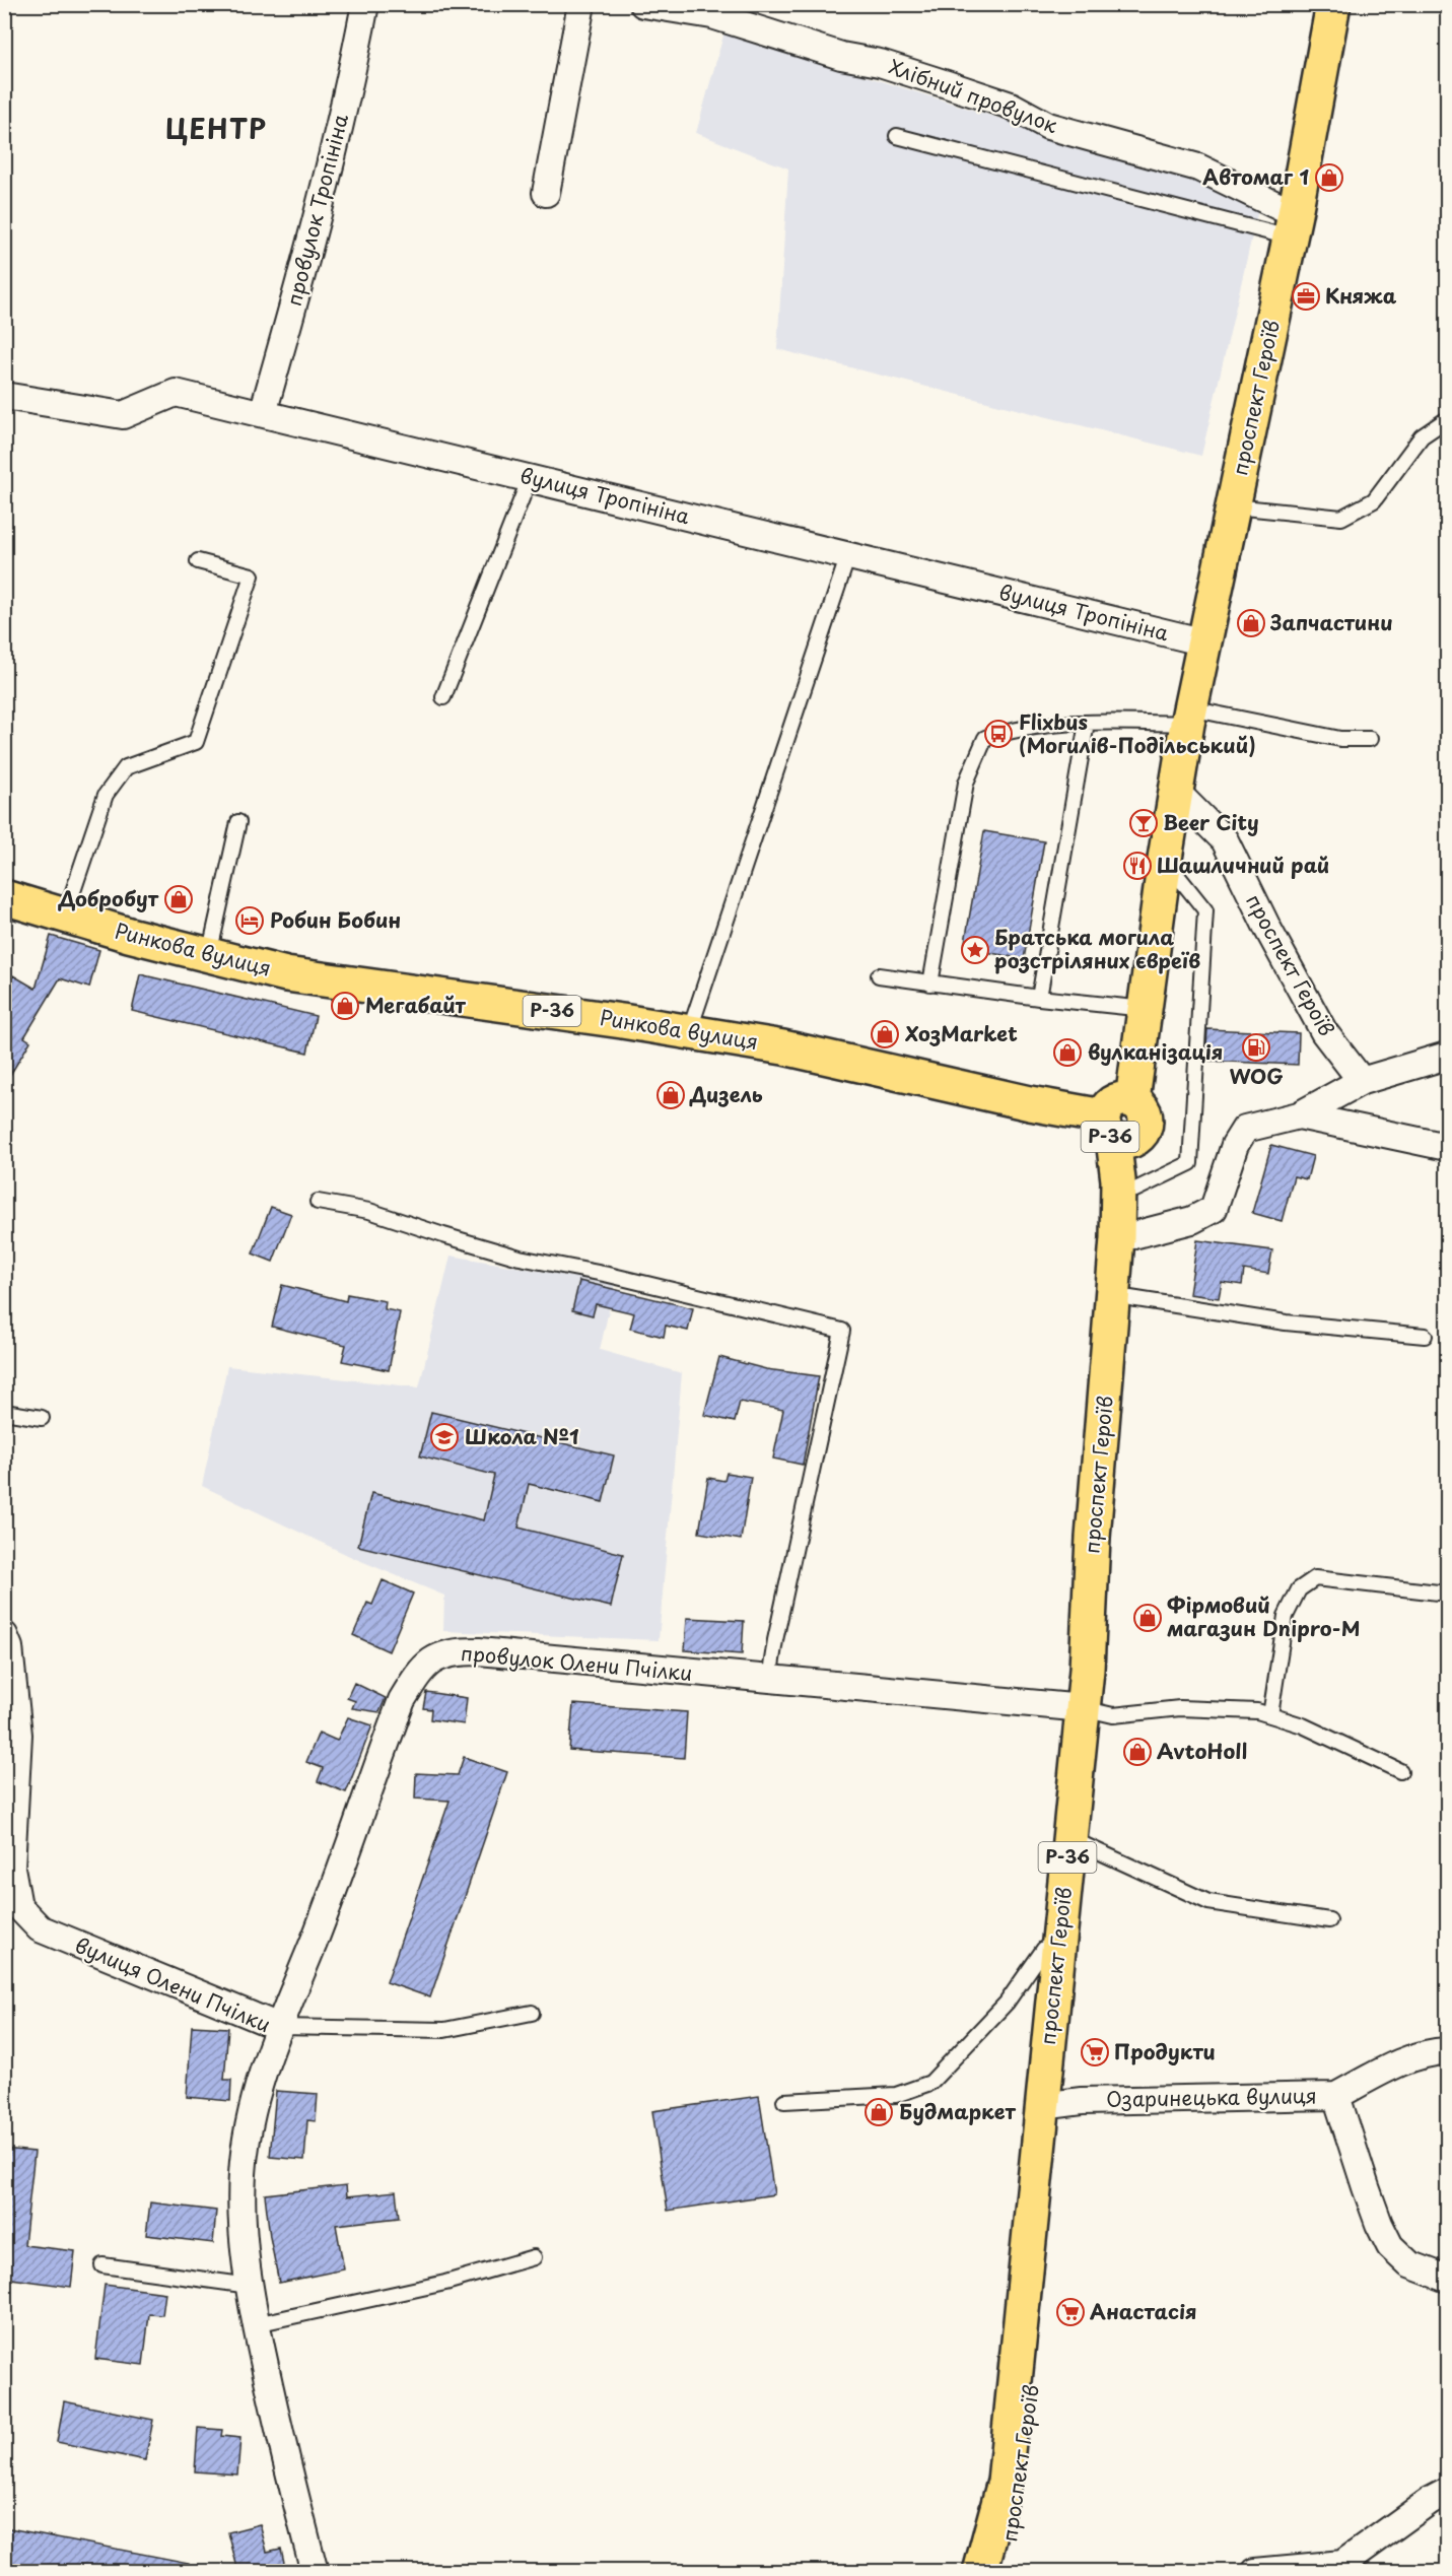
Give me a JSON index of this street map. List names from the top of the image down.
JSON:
{
  "streets": {
    "main road": ["проспект Героїв", "Ринкова вулиця", "Р-36"],
    "street": [
      "Хлібний провулок",
      "провулок Тропініна",
      "вулиця Тропініна",
      "провулок Олени Пчілки",
      "вулиця Олени Пчілки",
      "Озаринецька вулиця"
    ]
  },
  "crossings": [
    ["Хлібний провулок", "проспект Героїв"],
    ["провулок Тропініна", "вулиця Тропініна"],
    ["проспект Героїв", "вулиця Тропініна"],
    ["проспект Героїв", "Ринкова вулиця"],
    ["проспект Героїв", "провулок Олени Пчілки"],
    ["проспект Героїв", "Озаринецька вулиця"],
    ["провулок Олени Пчілки", "вулиця Олени Пчілки"]
  ],
  "districts": ["ЦЕНТР"],
  "places": {
    "shop": [
      "Автомаг 1",
      "Запчастини",
      "Добробут",
      "Мегабайт",
      "ХозMarket",
      "вулканізація",
      "Дизель",
      "Фірмовий магазин Dnipro-M",
      "AvtoHoll",
      "Будмаркет"
    ],
    "office": ["Княжа"],
    "bus stop": ["Flixbus (Могилів-Подільський)"],
    "bar": ["Beer City"],
    "restaurant": ["Шашличний рай"],
    "hotel": ["Робин Бобин"],
    "place": ["Братська могила розстріляних євреїв"],
    "fuel station": ["WOG"],
    "school or university": ["Школа №1"],
    "supermarket": ["Продукти", "Анастасія"]
  }
}
